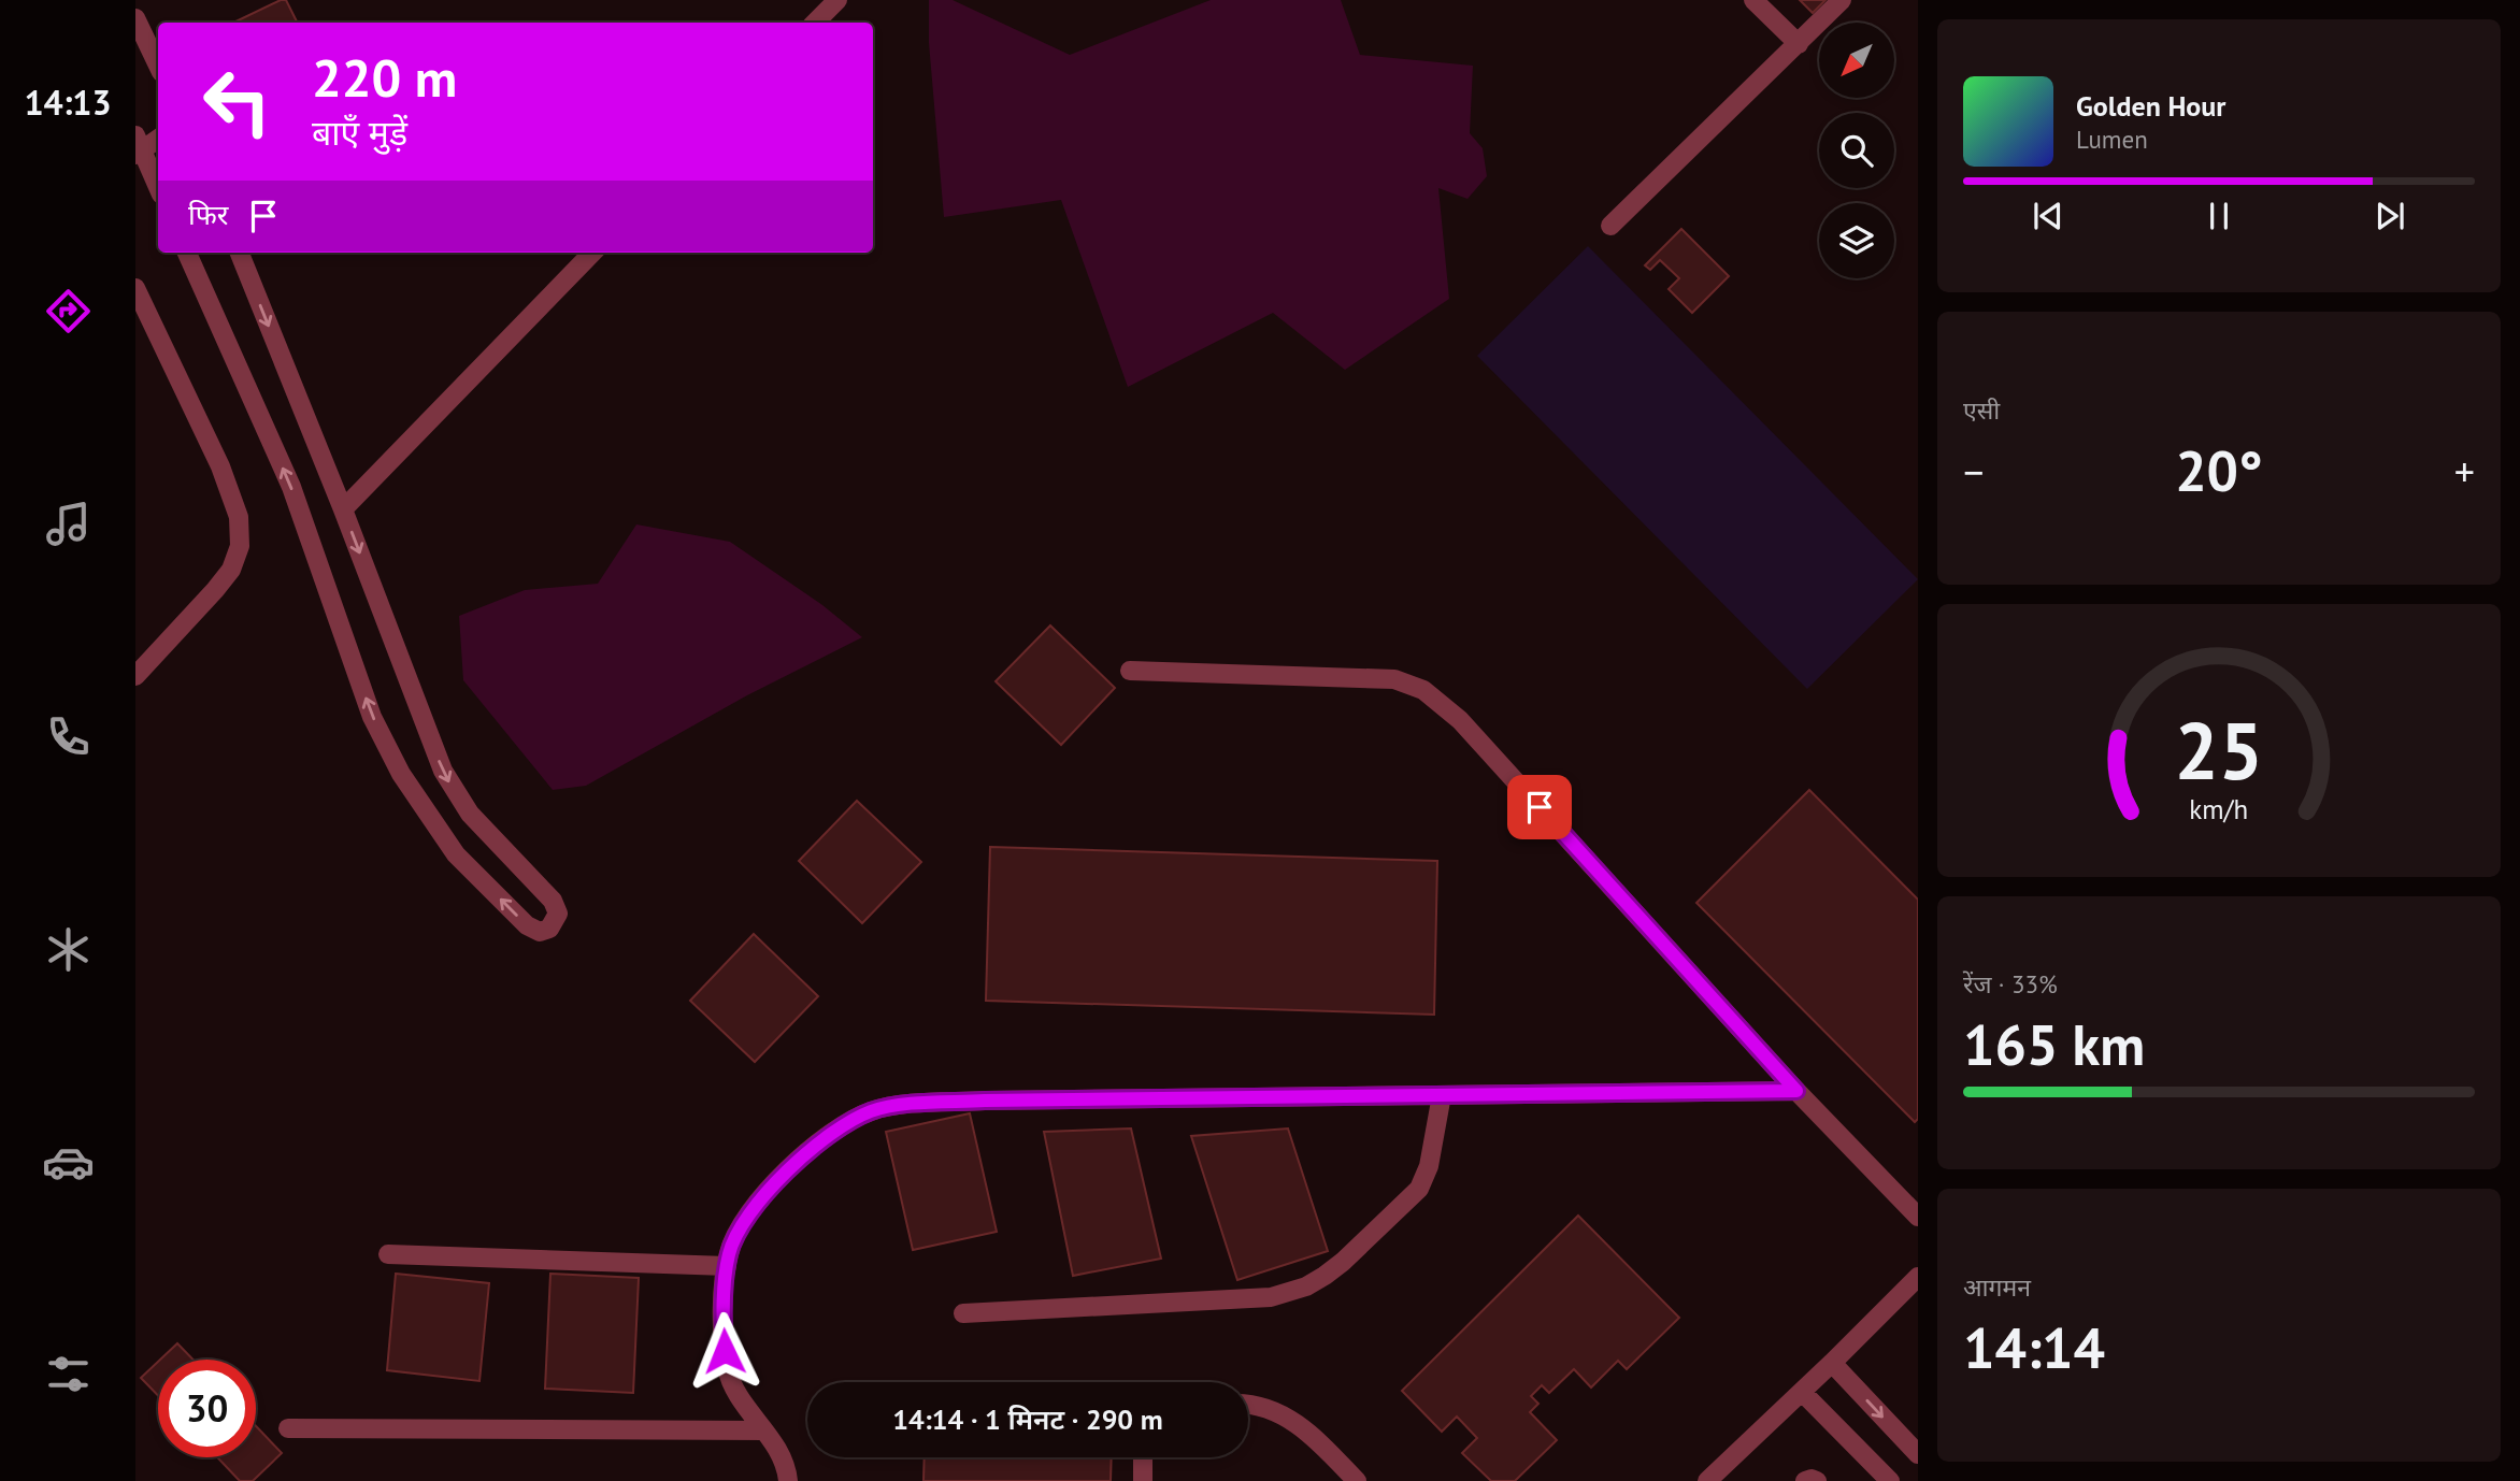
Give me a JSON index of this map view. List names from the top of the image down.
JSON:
{
  "north": "bottom left",
  "page": {
    "tabs": "14:13",
    "turn": ["220 m", "बाएँ मुड़ें"],
    "song": ["Golden Hour", "Lumen"],
    "then": "फिर",
    "tile": [
      "एसी",
      ["रेंज · 33%", "165 km"],
      ["आगमन", "14:14"]
    ],
    "heat": ["−", "20°", "+"],
    "limit": "30",
    "trip": "14:14 · 1 मिनट · 290 m",
    "gauge": ["25", "km/h"]
  }
}
